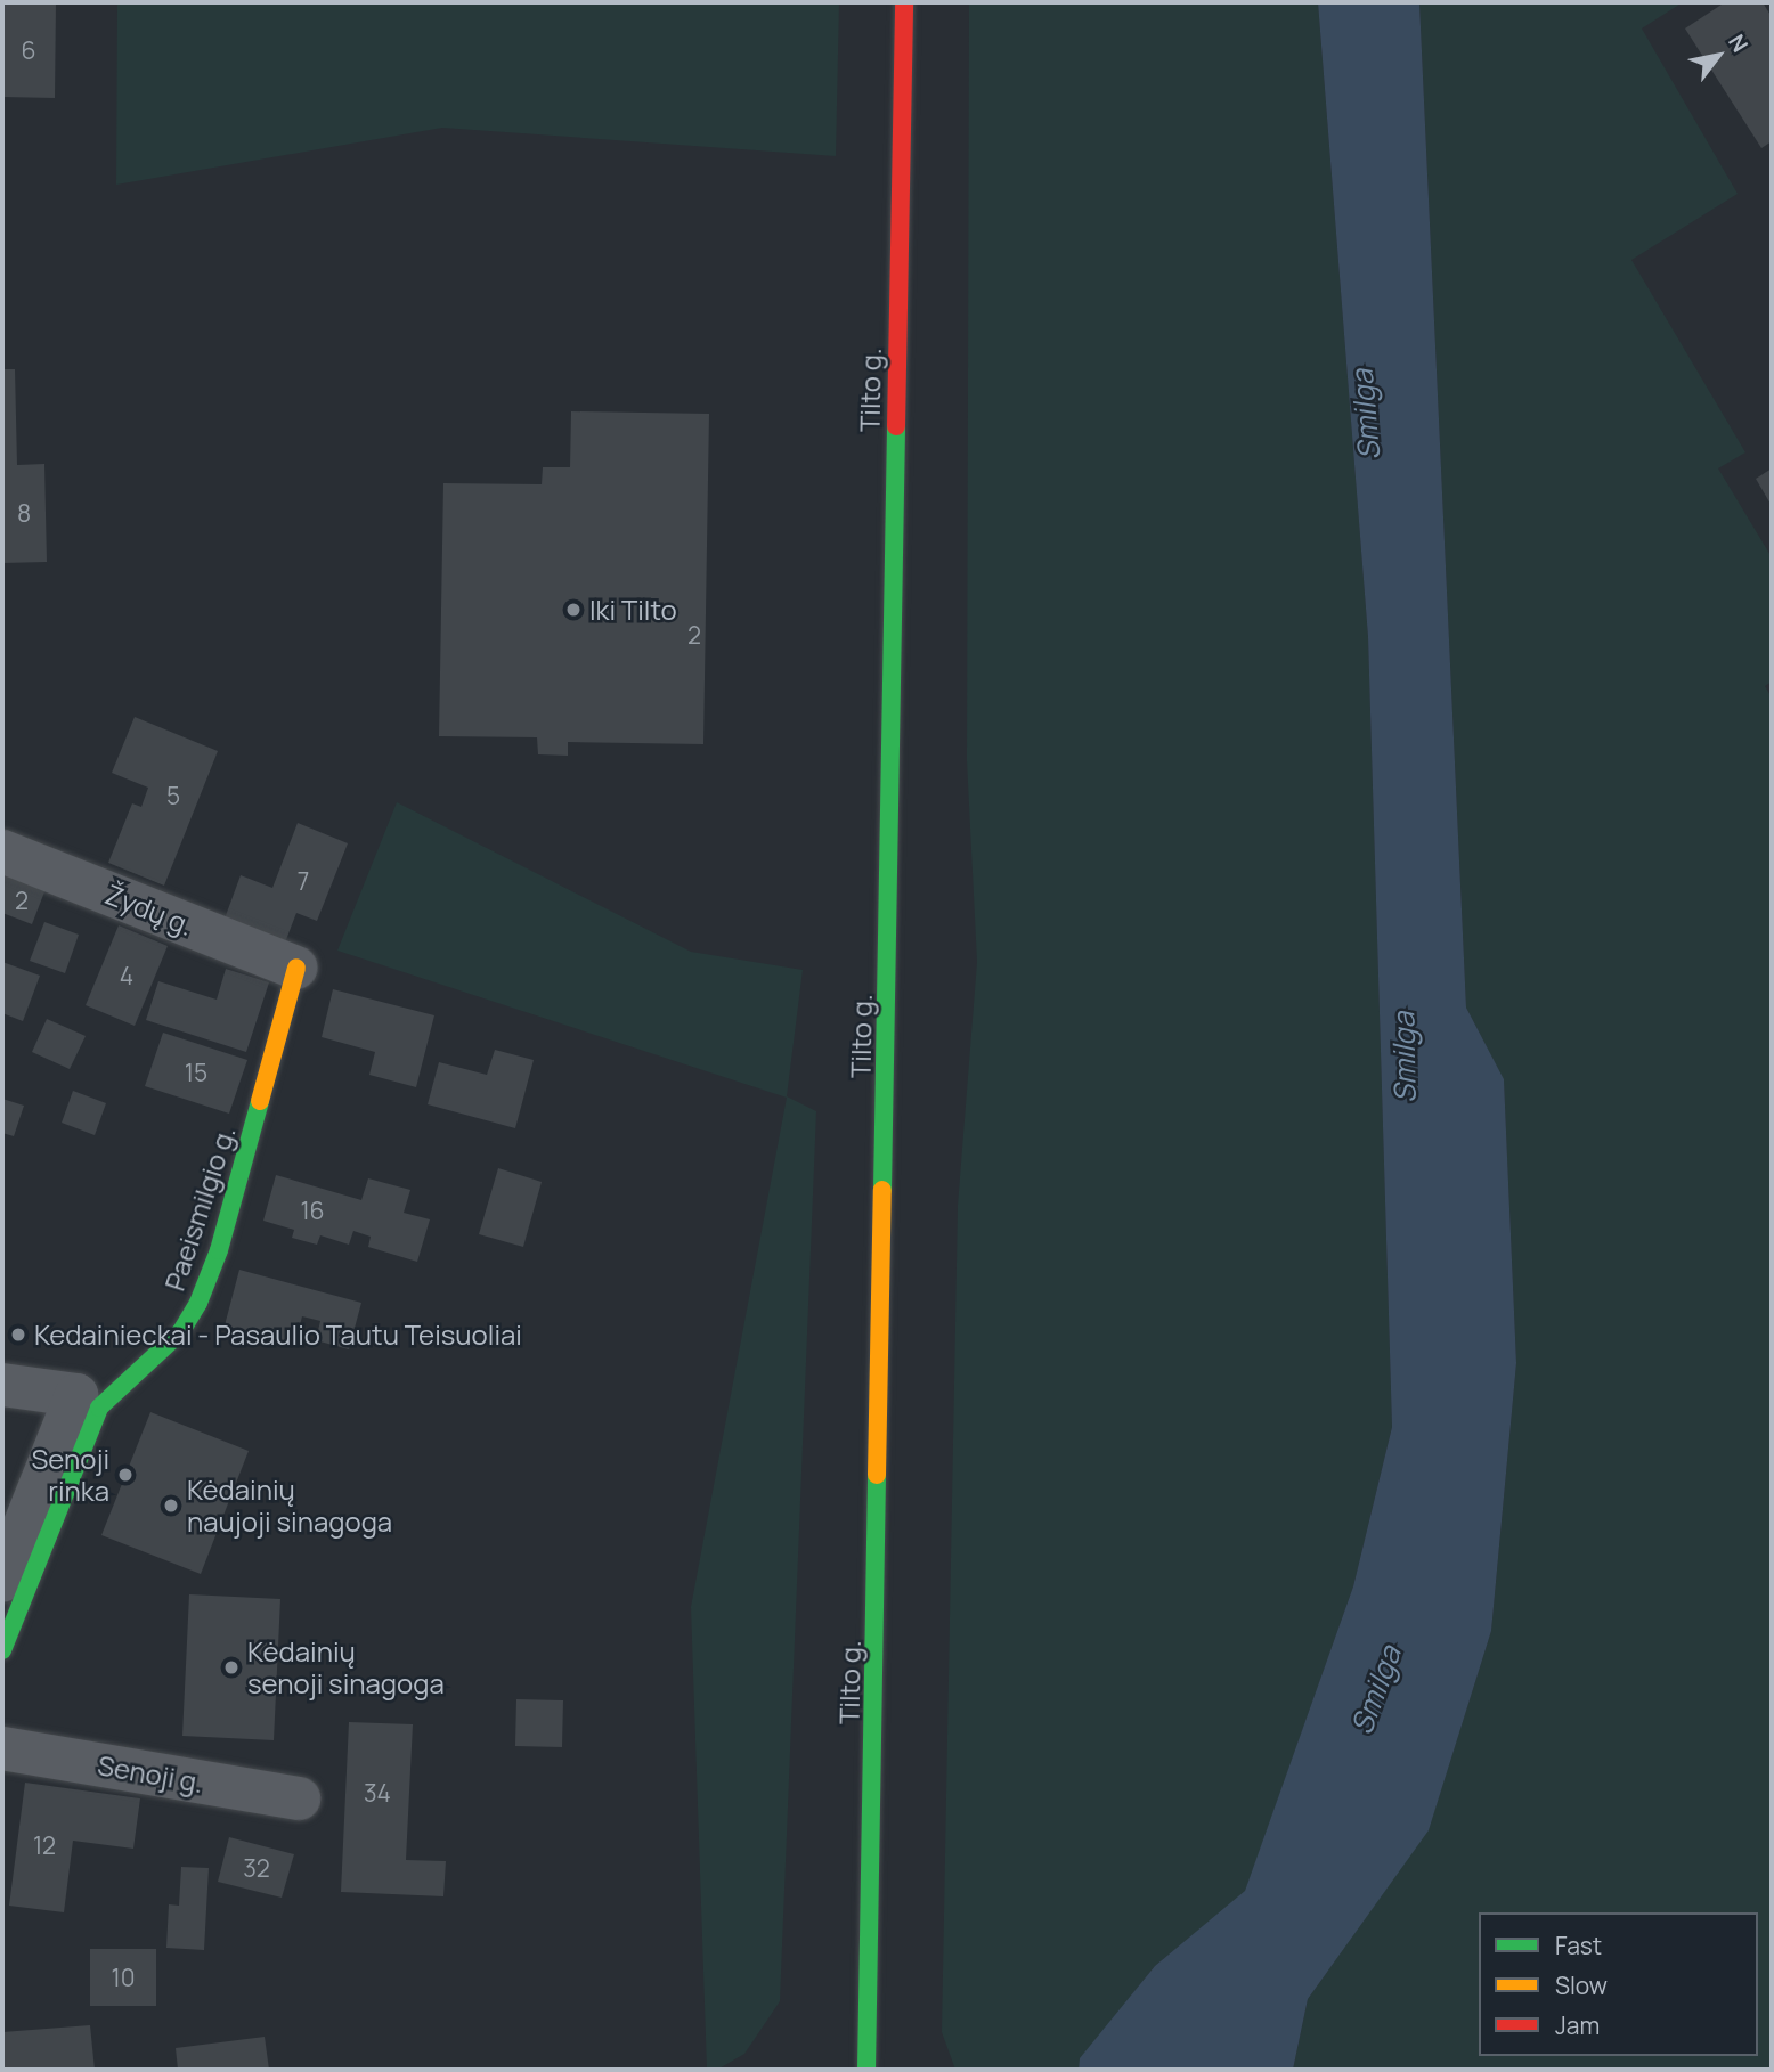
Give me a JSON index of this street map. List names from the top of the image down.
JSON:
{
  "streets": {
    "main road": ["Tilto g.", "Paeismilgio g."],
    "street": ["Žydų g.", "Senoji g."]
  },
  "crossings": [
    ["Žydų g.", "Paeismilgio g."]
  ],
  "water": ["Smilga"],
  "places": [
    "Iki Tilto",
    "Kedainieckai - Pasaulio Tautu Teisuoliai",
    "Senoji rinka",
    "Kėdainių naujoji sinagoga",
    "Kėdainių senoji sinagoga"
  ],
  "house_numbers": [
    "6",
    "8",
    "2",
    "5",
    "7",
    "2",
    "4",
    "15",
    "16",
    "34",
    "12",
    "32",
    "10"
  ],
  "legend": ["Fast", "Slow", "Jam"],
  "north": "top right"
}
